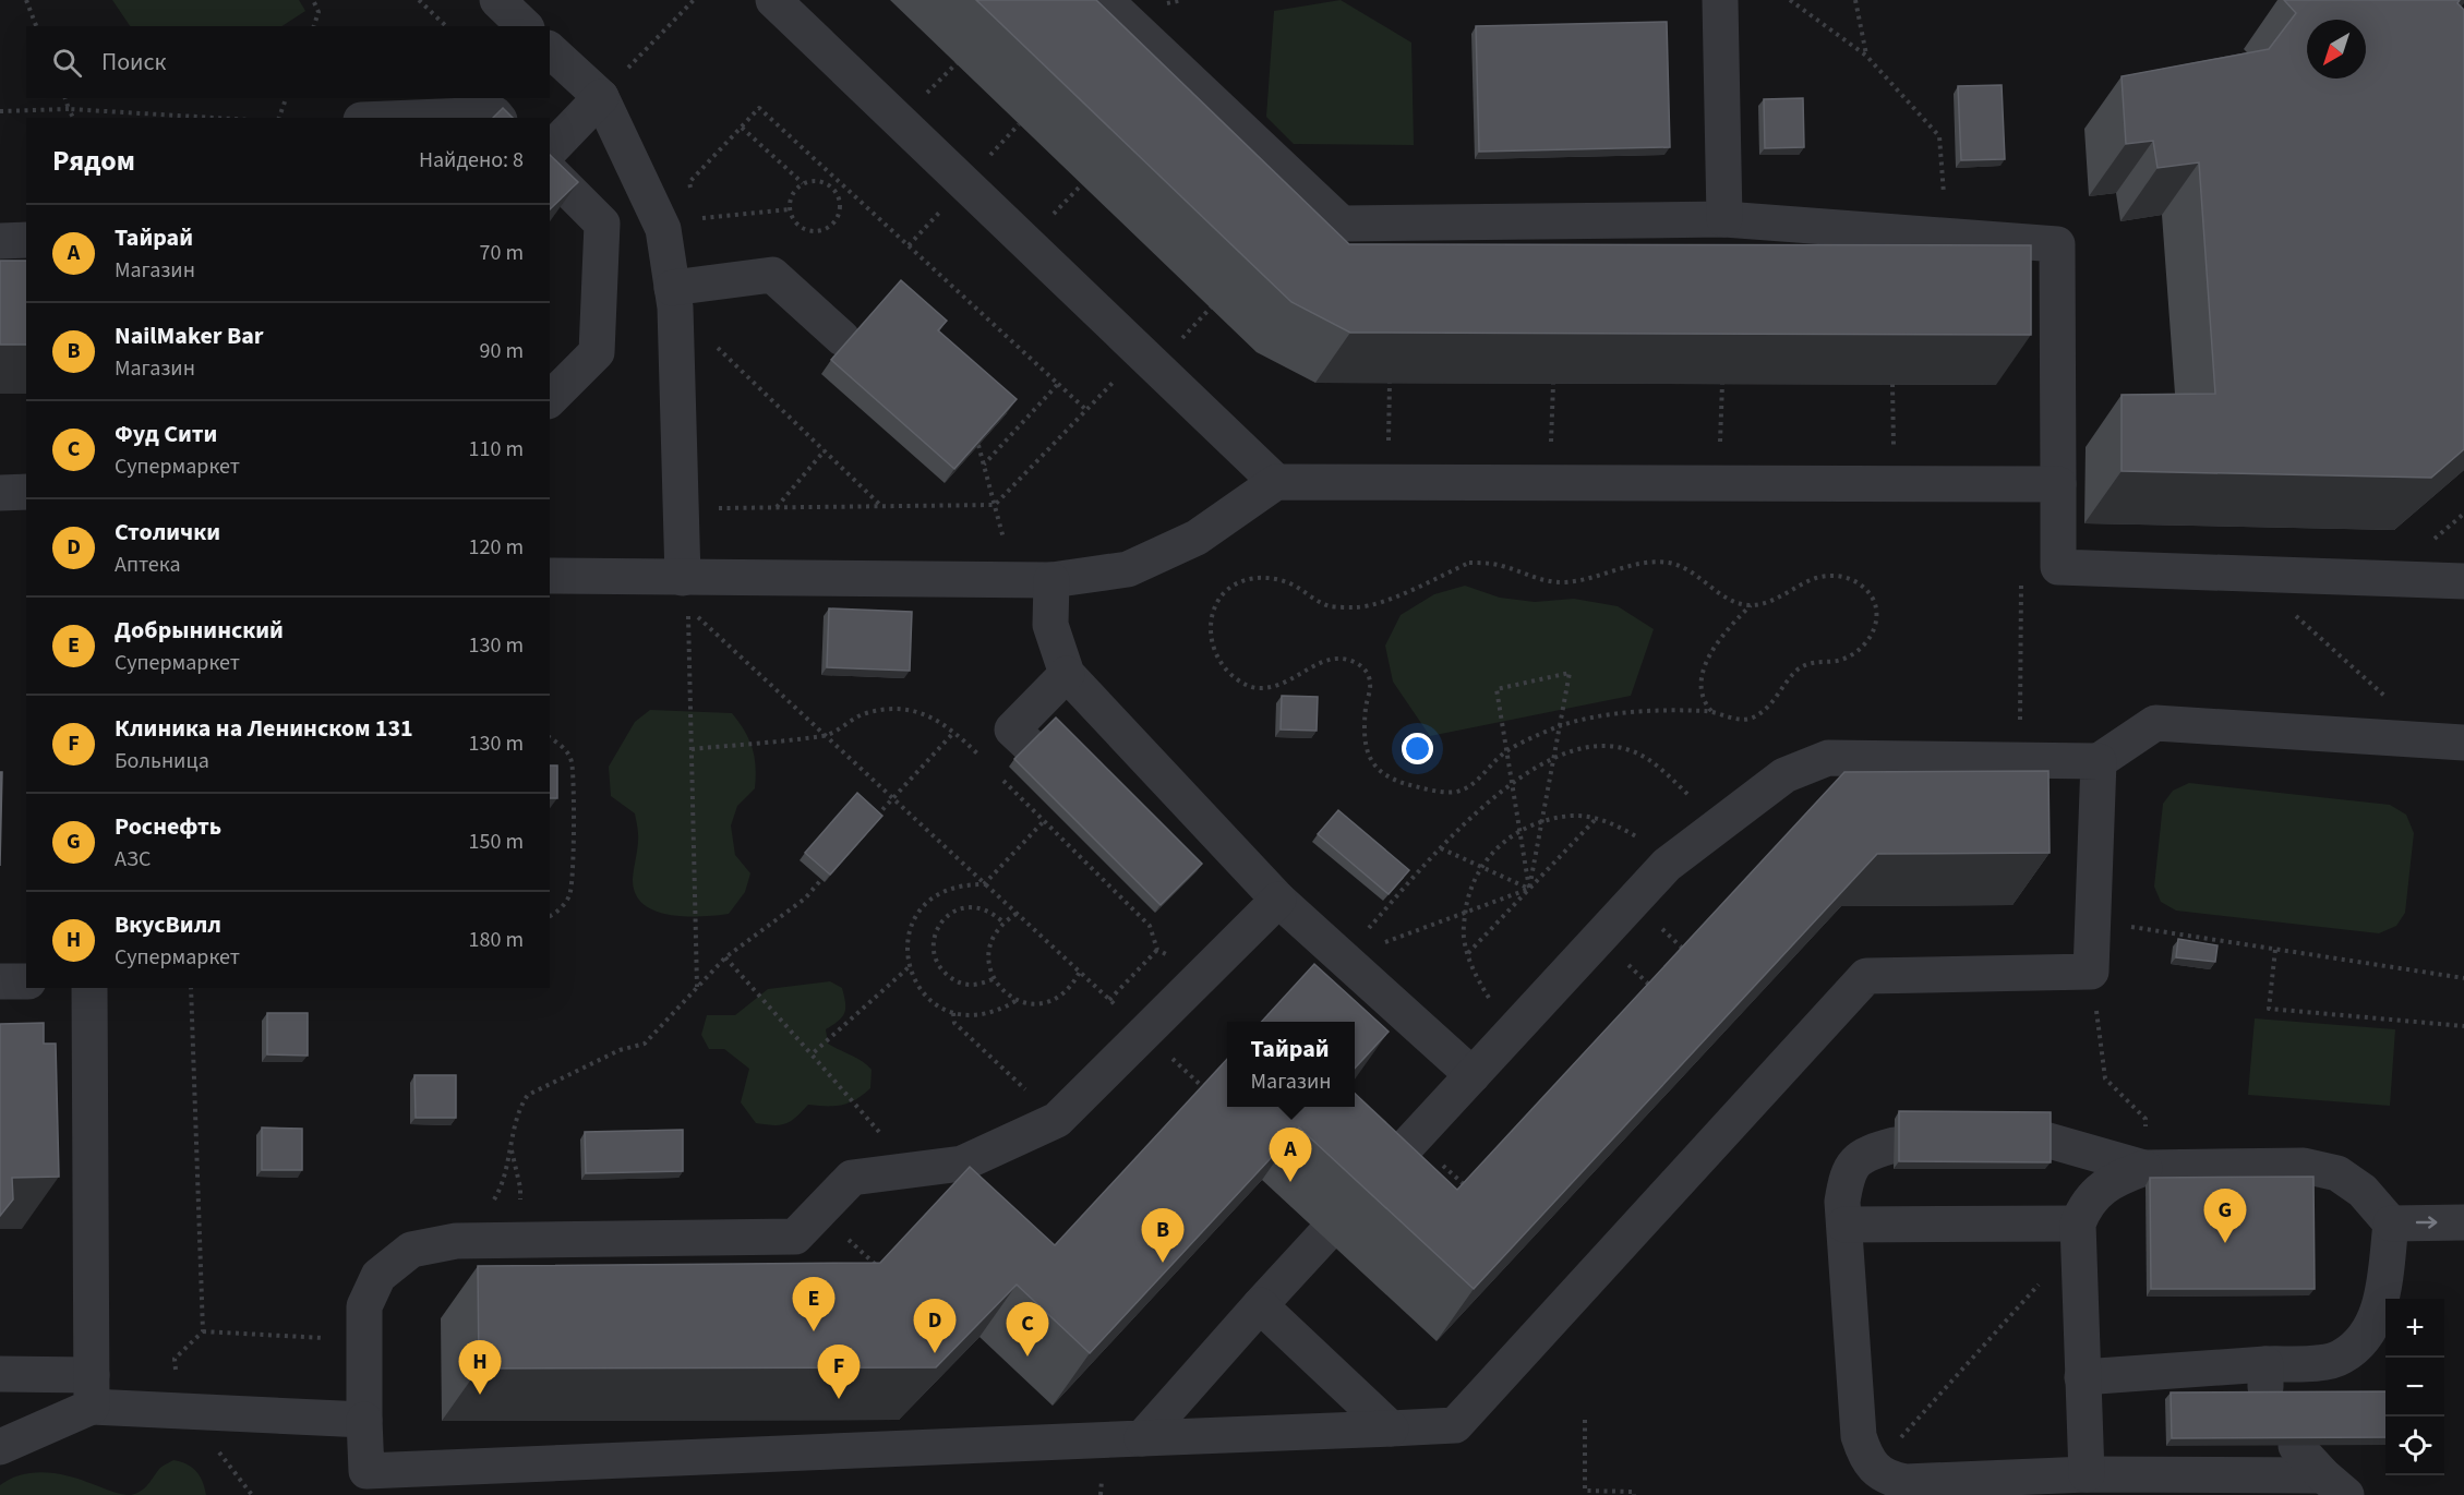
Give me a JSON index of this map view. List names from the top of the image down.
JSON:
{
  "north": "bottom left",
  "page": {
    "search": "Поиск",
    "heading": ["Рядом", "Найдено: 8"],
    "list": [
      {
        "mark": "A",
        "name": "Тайрай",
        "note": "Магазин",
        "value": "70 m"
      },
      {
        "mark": "B",
        "name": "NailMaker Bar",
        "note": "Магазин",
        "value": "90 m"
      },
      {
        "mark": "C",
        "name": "Фуд Сити",
        "note": "Супермаркет",
        "value": "110 m"
      },
      {
        "mark": "D",
        "name": "Столички",
        "note": "Аптека",
        "value": "120 m"
      },
      {
        "mark": "E",
        "name": "Добрынинский",
        "note": "Супермаркет",
        "value": "130 m"
      },
      {
        "mark": "F",
        "name": "Клиника на Ленинском 131",
        "note": "Больница",
        "value": "130 m"
      },
      {
        "mark": "G",
        "name": "Роснефть",
        "note": "АЗС",
        "value": "150 m"
      },
      {
        "mark": "H",
        "name": "ВкусВилл",
        "note": "Супермаркет",
        "value": "180 m"
      }
    ],
    "popup": ["Тайрай", "Магазин"],
    "pins": [
      "A",
      "G",
      "B",
      "E",
      "D",
      "C",
      "H",
      "F"
    ],
    "map_buttons": ["+", "−"]
  }
}
